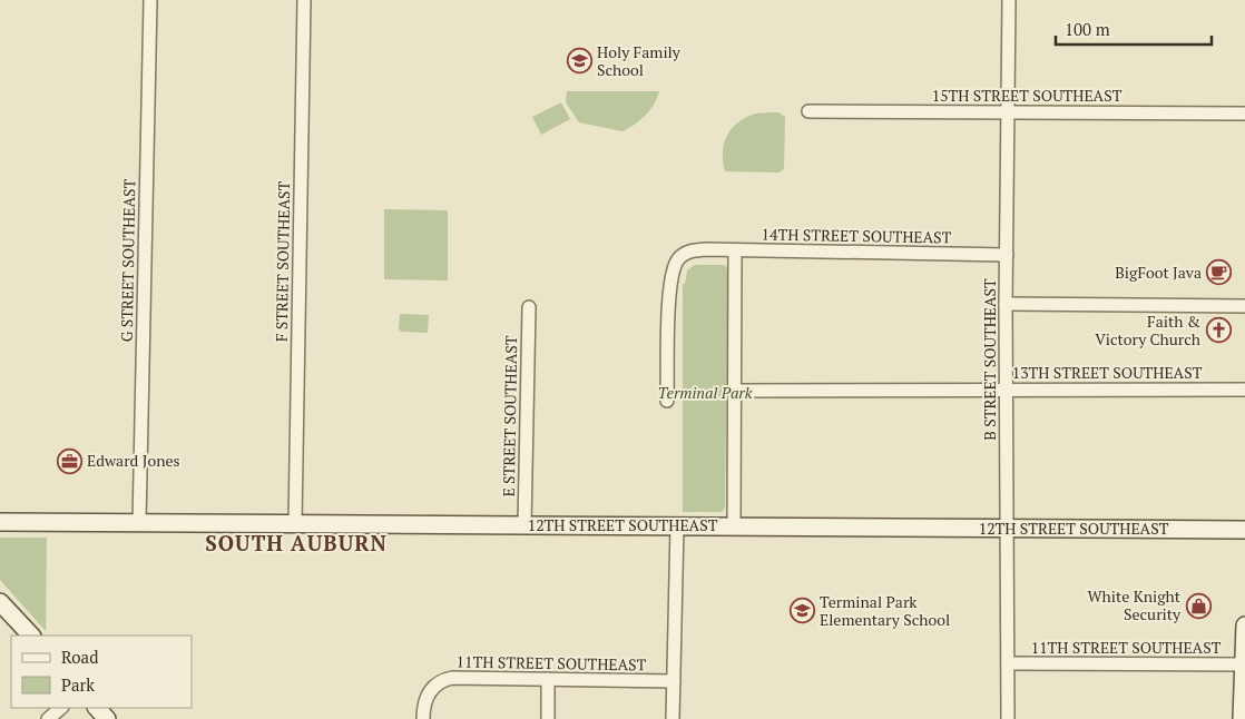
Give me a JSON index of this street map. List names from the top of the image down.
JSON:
{
  "streets": {
    "street": [
      "15TH STREET SOUTHEAST",
      "14TH STREET SOUTHEAST",
      "G STREET SOUTHEAST",
      "F STREET SOUTHEAST",
      "B STREET SOUTHEAST",
      "13TH STREET SOUTHEAST",
      "E STREET SOUTHEAST",
      "12TH STREET SOUTHEAST",
      "11TH STREET SOUTHEAST"
    ]
  },
  "crossings": [
    ["15TH STREET SOUTHEAST", "B STREET SOUTHEAST"],
    ["14TH STREET SOUTHEAST", "B STREET SOUTHEAST"],
    ["G STREET SOUTHEAST", "12TH STREET SOUTHEAST"],
    ["F STREET SOUTHEAST", "12TH STREET SOUTHEAST"],
    ["B STREET SOUTHEAST", "13TH STREET SOUTHEAST"],
    ["B STREET SOUTHEAST", "12TH STREET SOUTHEAST"],
    ["B STREET SOUTHEAST", "11TH STREET SOUTHEAST"],
    ["E STREET SOUTHEAST", "12TH STREET SOUTHEAST"]
  ],
  "districts": ["SOUTH AUBURN"],
  "parks": ["Terminal Park"],
  "places": {
    "school or university": ["Holy Family School", "Terminal Park Elementary School"],
    "cafe": ["BigFoot Java"],
    "church": ["Faith & Victory Church"],
    "office": ["Edward Jones"],
    "shop": ["White Knight Security"]
  },
  "legend": ["Road", "Park"],
  "scale_bar": "100 m"
}
